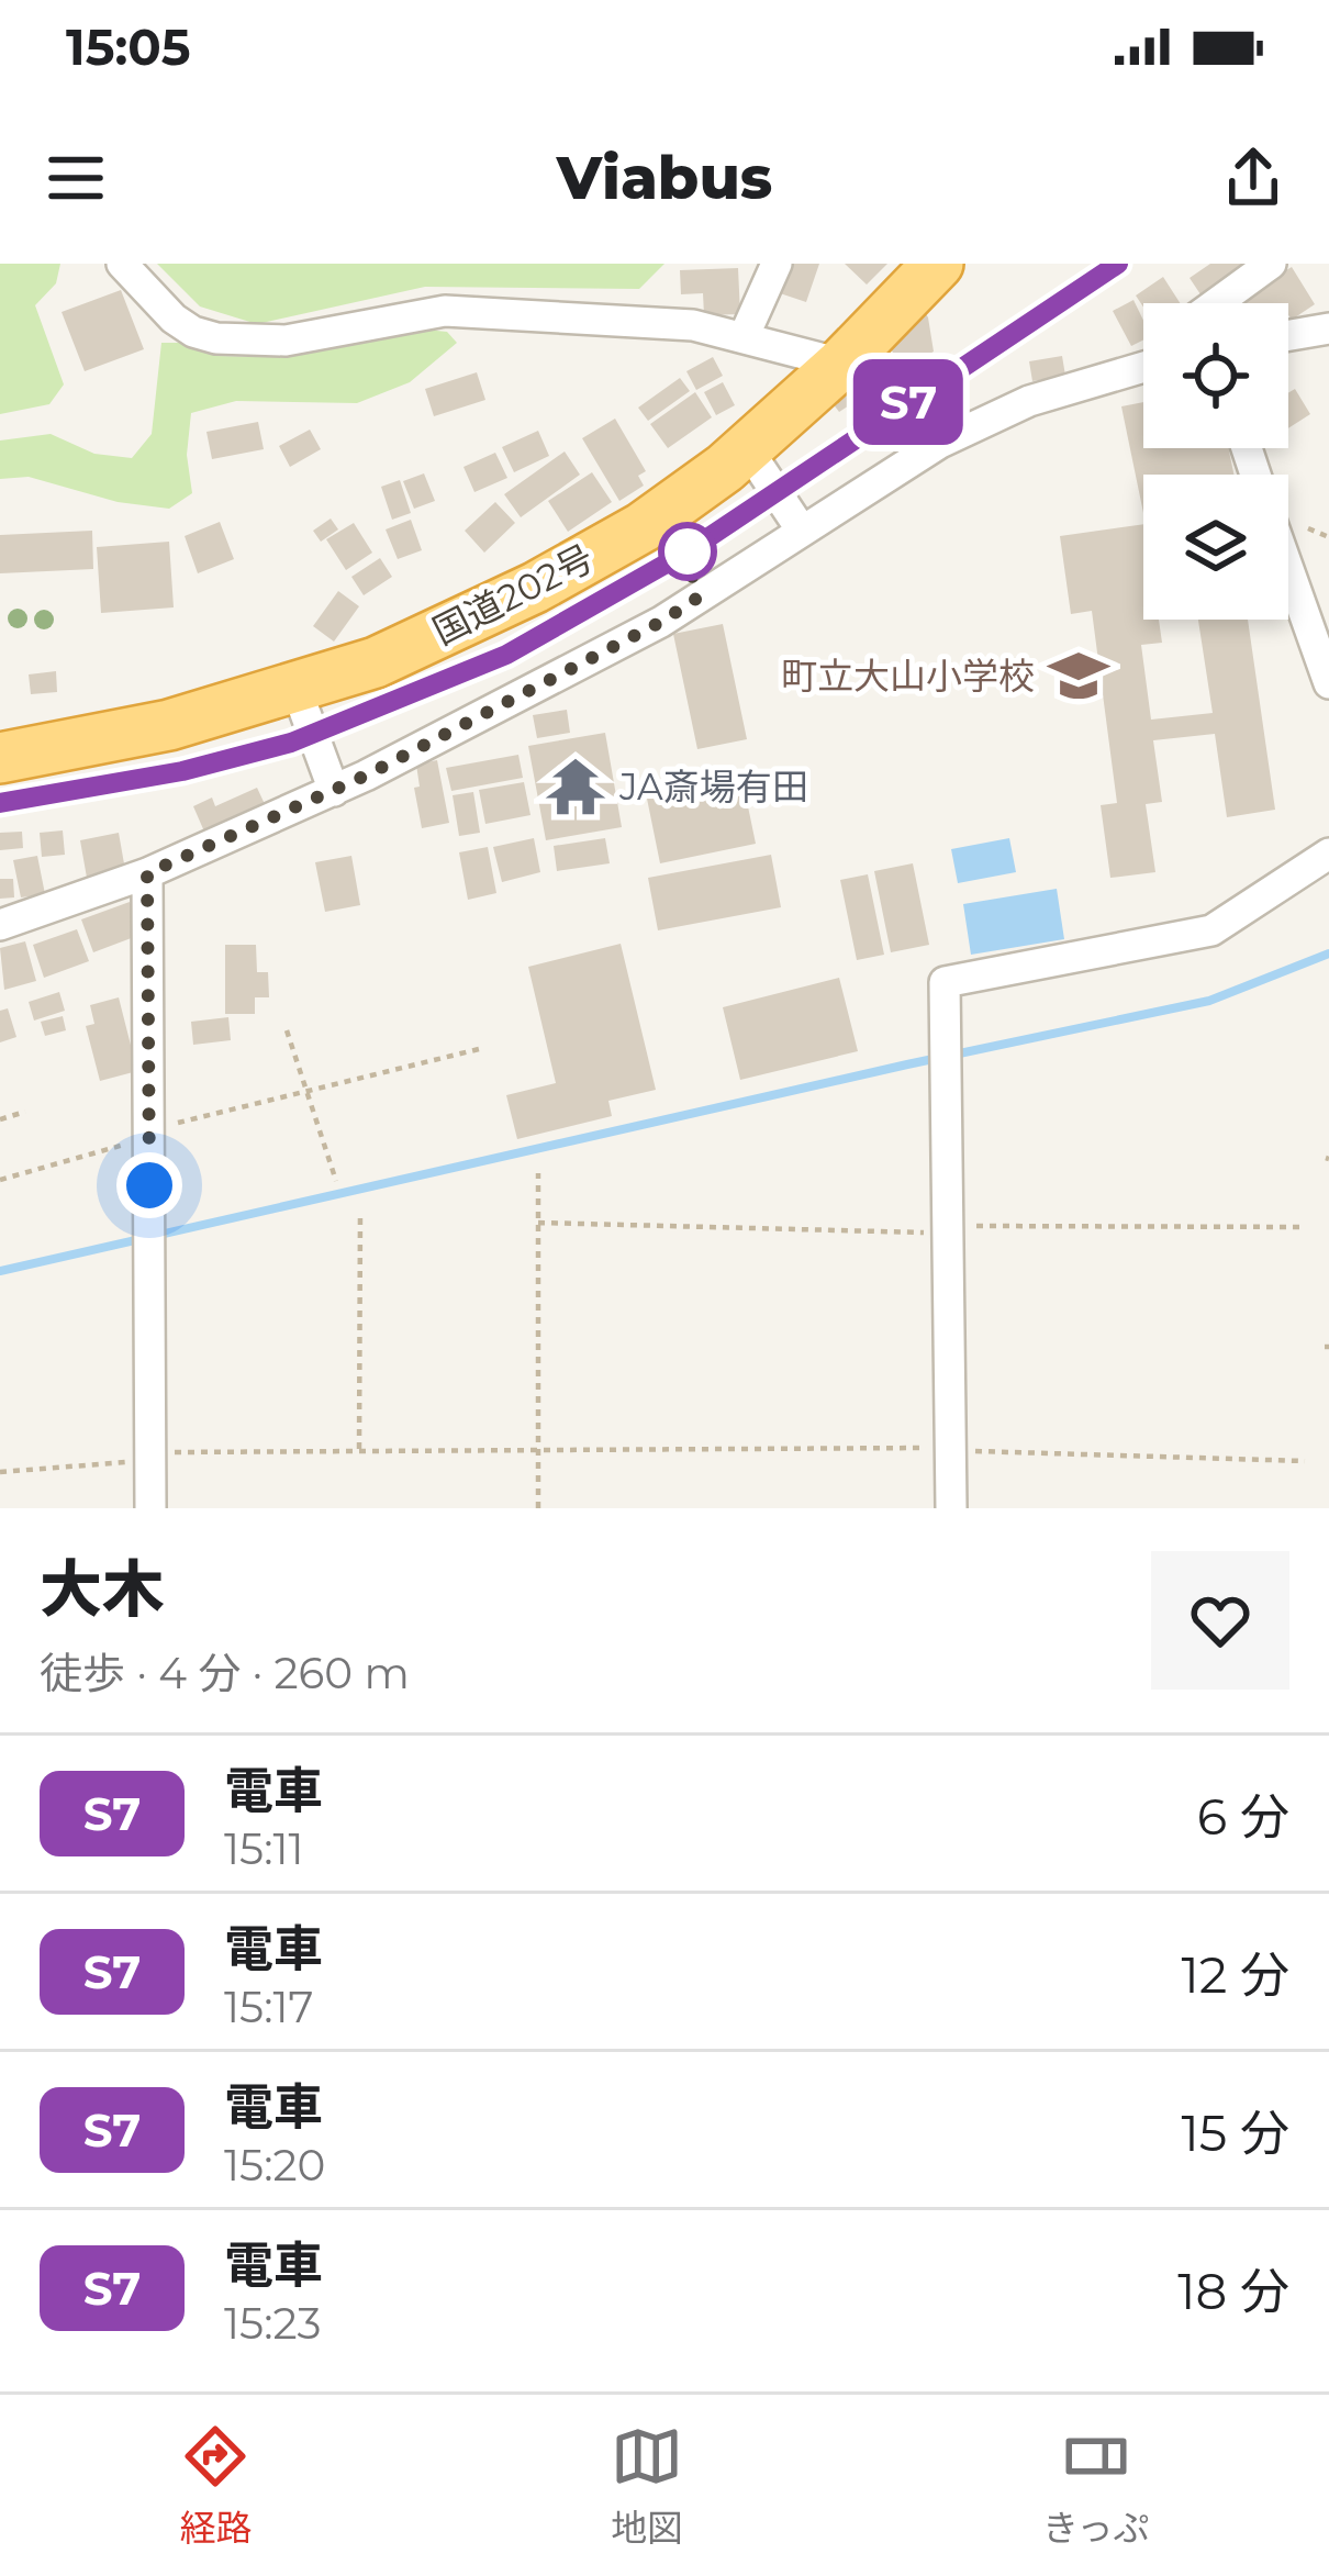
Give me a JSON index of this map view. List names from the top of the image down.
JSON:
{
  "streets": {
    "highway": ["国道202号"]
  },
  "places": {
    "school or university": ["町立大山小学校"],
    "temple": ["JA斎場有田"]
  },
  "page": {
    "status": "15:05",
    "header": "Viabus",
    "on_map": "S7",
    "heading": ["大木", "徒歩 · 4 分 · 260 m"],
    "list": [
      {
        "mark": "S7",
        "name": "電車",
        "note": "15:11",
        "value": "6 分"
      },
      {
        "mark": "S7",
        "name": "電車",
        "note": "15:17",
        "value": "12 分"
      },
      {
        "mark": "S7",
        "name": "電車",
        "note": "15:20",
        "value": "15 分"
      },
      {
        "mark": "S7",
        "name": "電車",
        "note": "15:23",
        "value": "18 分"
      }
    ],
    "tabs": ["経路", "地図", "きっぷ"]
  }
}
